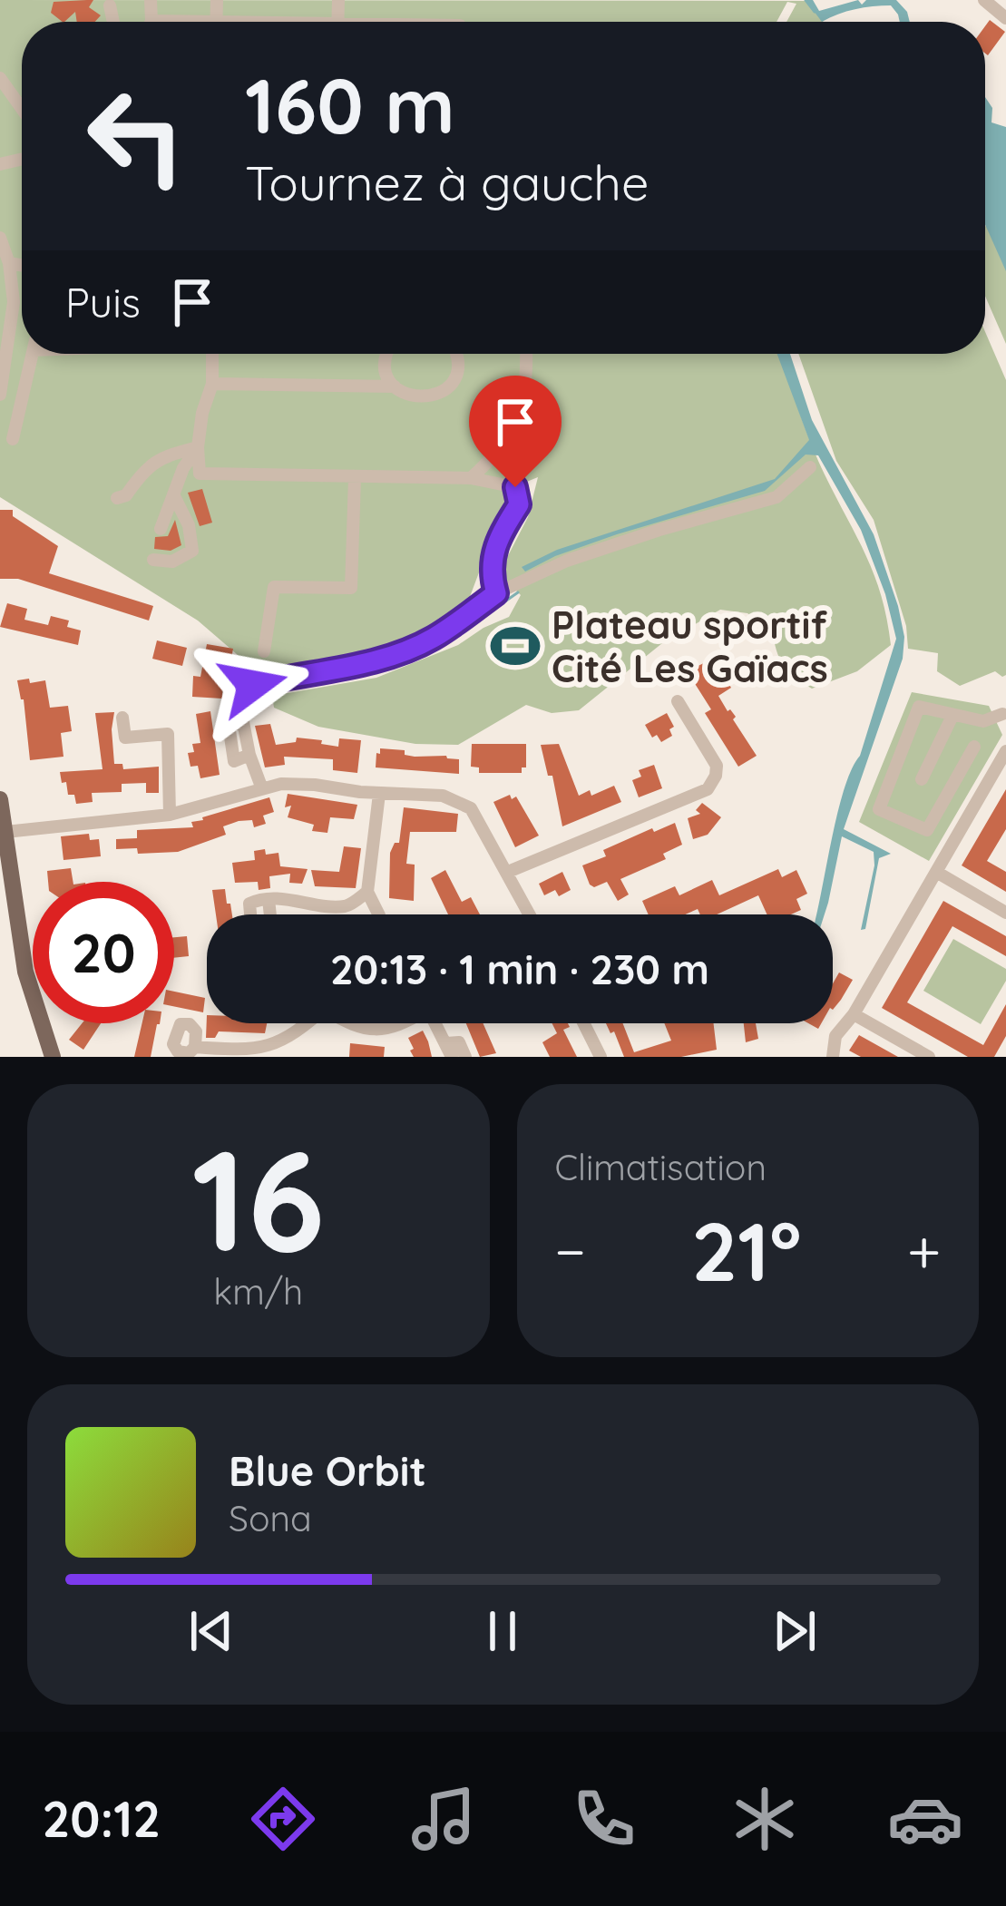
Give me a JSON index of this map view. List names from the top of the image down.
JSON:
{
  "places": {
    "sports": ["Plateau sportif Cité Les Gaïacs"]
  },
  "page": {
    "turn": ["160 m", "Tournez à gauche"],
    "then": "Puis",
    "limit": "20",
    "trip": "20:13 · 1 min · 230 m",
    "tile": [
      ["16", "km/h"],
      "Climatisation"
    ],
    "heat": ["−", "21°", "+"],
    "song": ["Blue Orbit", "Sona"],
    "tabs": "20:12"
  }
}
